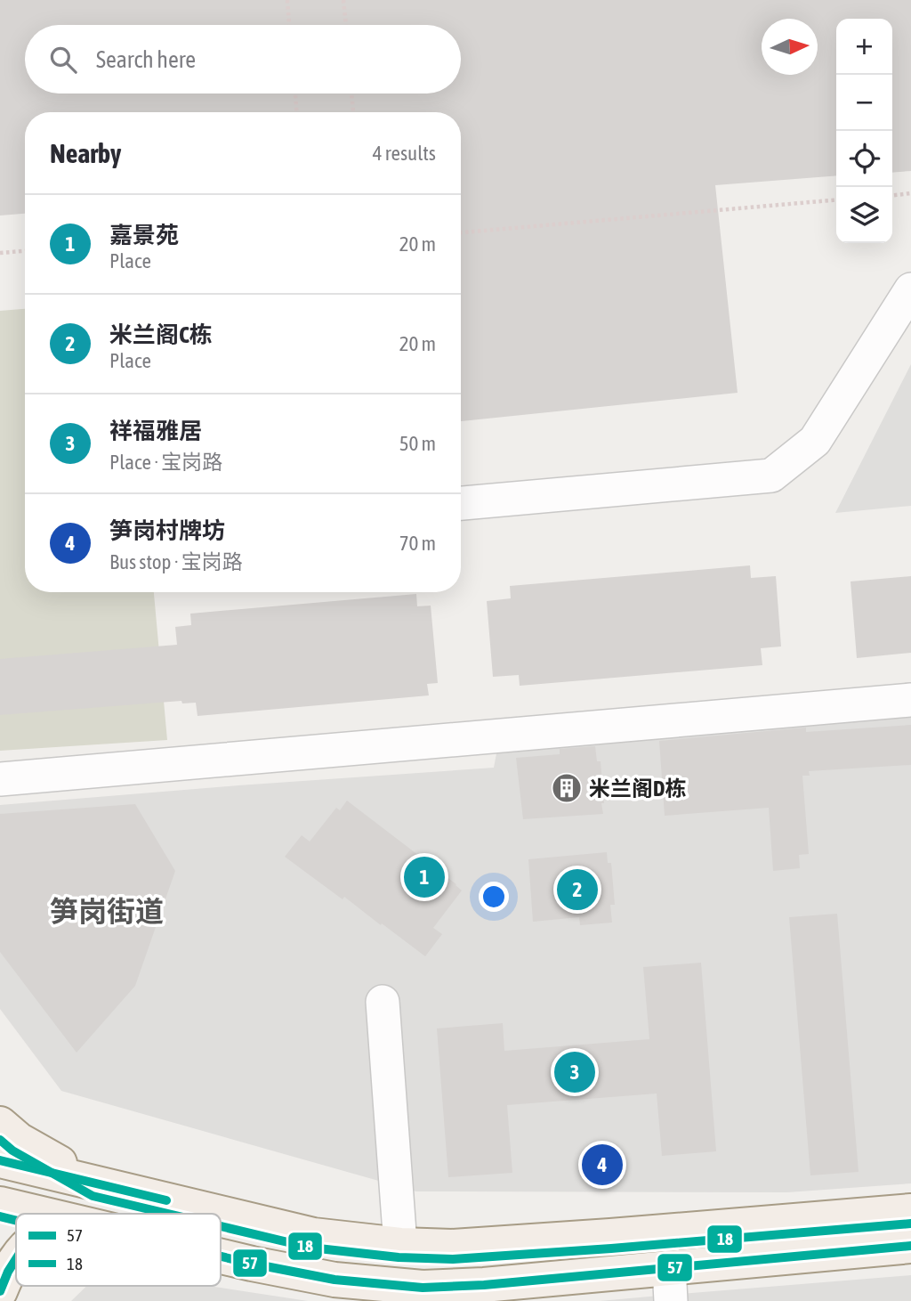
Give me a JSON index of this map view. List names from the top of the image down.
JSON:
{
  "districts": ["笋岗街道"],
  "places": {
    "building": ["米兰阁D栋"]
  },
  "lines": ["transit line 18", "transit line 57"],
  "legend": ["57", "18"],
  "north": "right",
  "page": {
    "map_buttons": ["+", "−"],
    "search": "Search here",
    "heading": ["Nearby", "4 results"],
    "list": [
      {
        "mark": "1",
        "name": "嘉景苑",
        "note": "Place",
        "value": "20 m"
      },
      {
        "mark": "2",
        "name": "米兰阁C栋",
        "note": "Place",
        "value": "20 m"
      },
      {
        "mark": "3",
        "name": "祥福雅居",
        "note": "Place · 宝岗路",
        "value": "50 m"
      },
      {
        "mark": "4",
        "name": "笋岗村牌坊",
        "note": "Bus stop · 宝岗路",
        "value": "70 m"
      }
    ],
    "pins": [
      "1",
      "2",
      "3",
      "4"
    ]
  }
}
